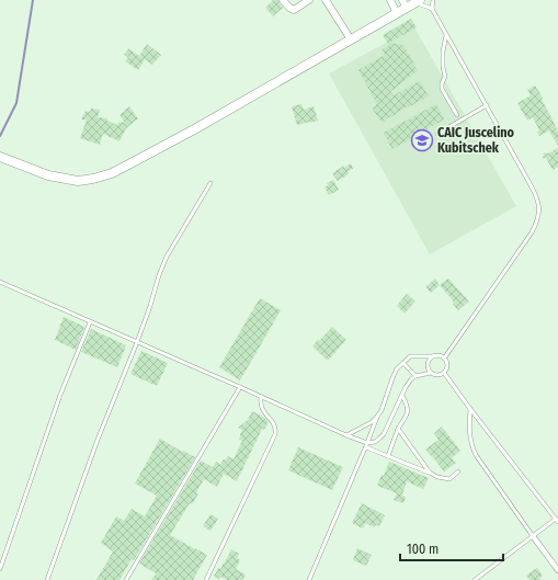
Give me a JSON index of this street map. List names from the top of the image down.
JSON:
{
  "places": {
    "school or university": ["CAIC Juscelino Kubitschek"]
  },
  "scale_bar": "100 m"
}
